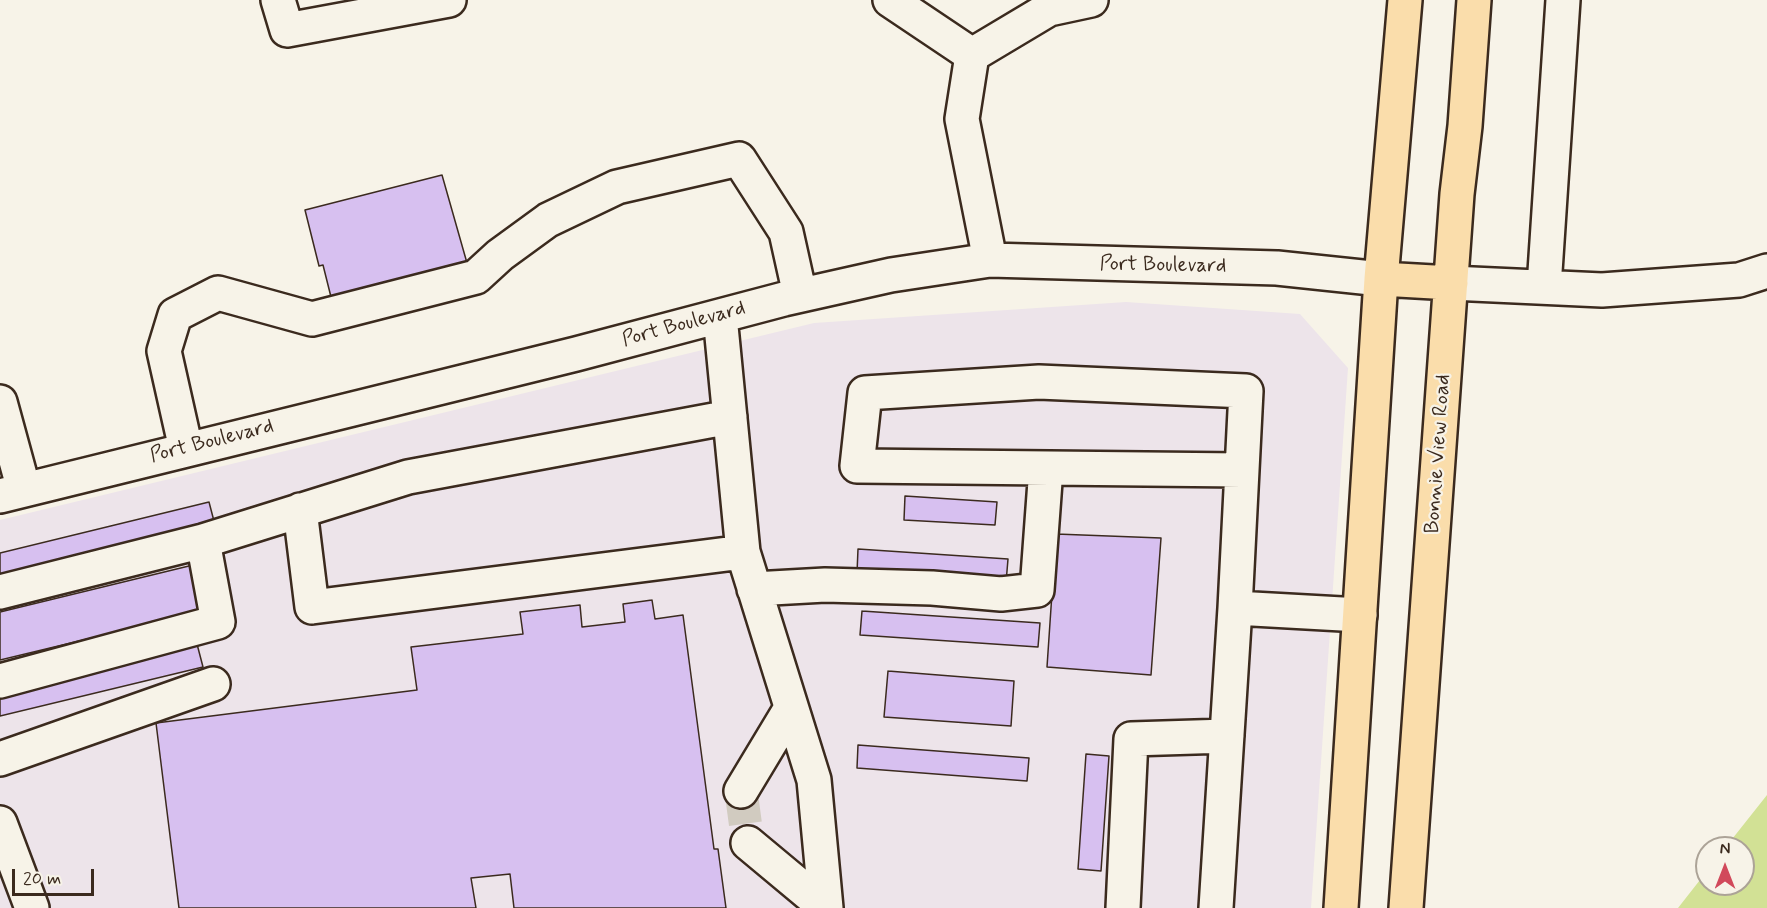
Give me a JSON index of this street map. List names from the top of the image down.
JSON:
{
  "streets": {
    "main road": ["Bonnie View Road"],
    "street": ["Port Boulevard"]
  },
  "scale_bar": "20 m",
  "north": "top"
}
